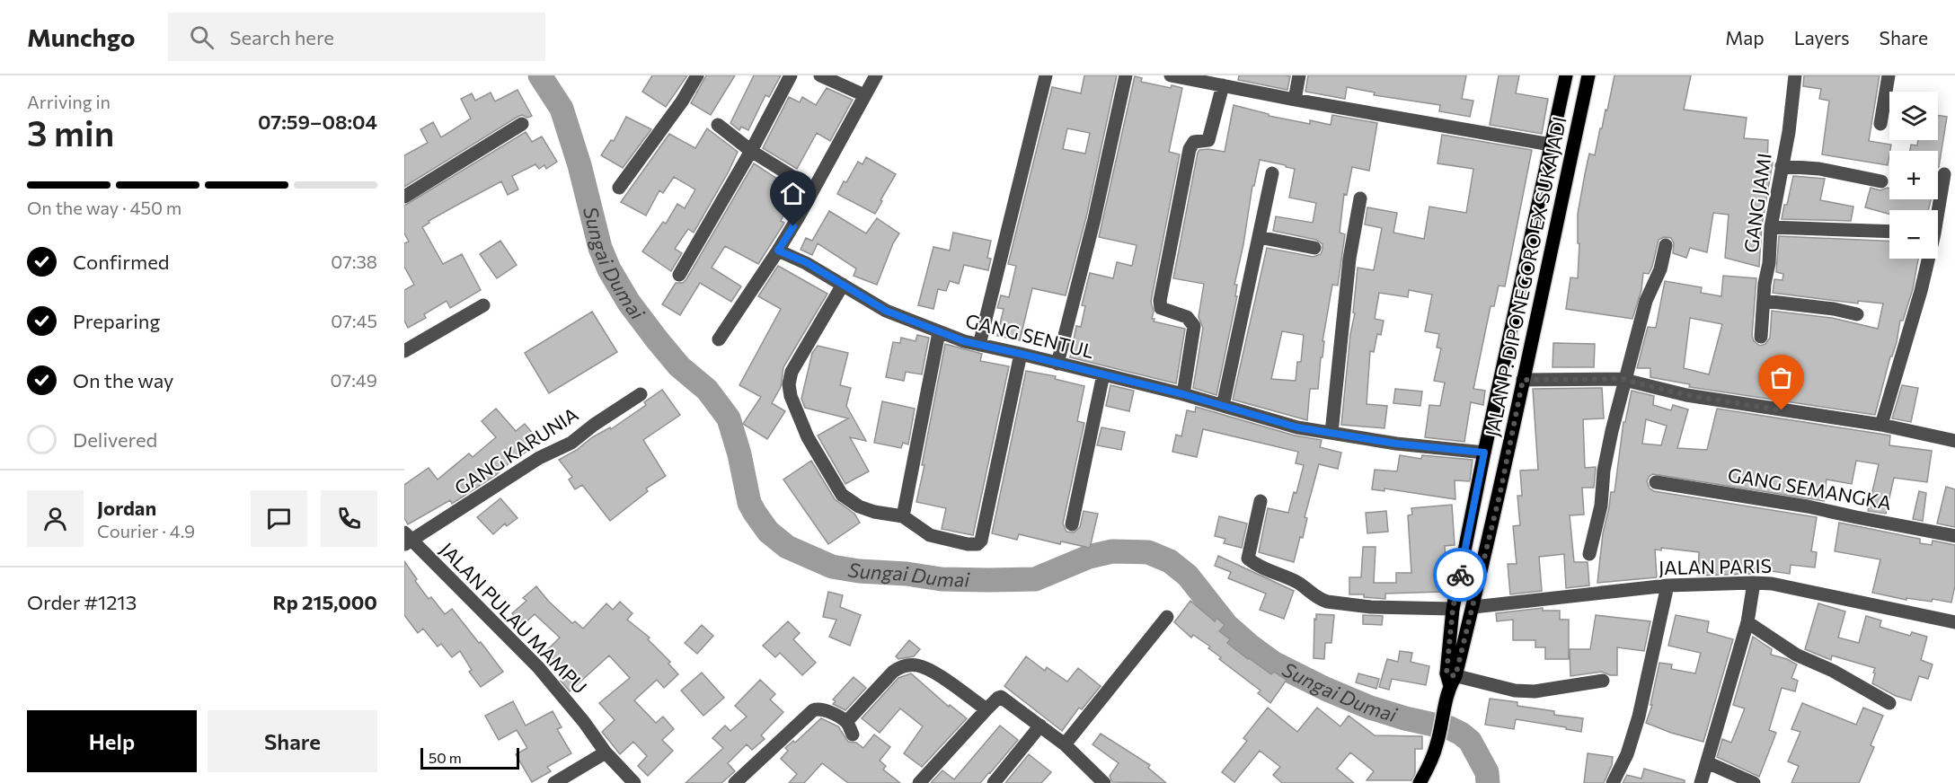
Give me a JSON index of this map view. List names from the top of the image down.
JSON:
{
  "streets": {
    "main road": ["JALAN P. DIPONEGORO EX SUKAJADI"],
    "street": [
      "GANG JAMI",
      "GANG SENTUL",
      "GANG KARUNIA",
      "GANG SEMANGKA",
      "JALAN PARIS",
      "JALAN PULAU MAMPU"
    ]
  },
  "crossings": [
    ["JALAN P. DIPONEGORO EX SUKAJADI", "JALAN PARIS"],
    ["GANG KARUNIA", "JALAN PULAU MAMPU"]
  ],
  "water": ["Sungai Dumai"],
  "scale_bar": "50 m",
  "page": {
    "header": "Munchgo",
    "search": "Search here",
    "nav": ["Map", "Layers", "Share"],
    "heading": ["3 min", "Arriving in", "07:59–08:04"],
    "panel": [
      "Jordan",
      "Courier · 4.9",
      "Order #1213",
      "Rp 215,000"
    ],
    "map_buttons": ["+", "−"],
    "bar": "On the way · 450 m",
    "list": [
      ["Confirmed", "07:38"],
      ["Preparing", "07:45"],
      ["On the way", "07:49"],
      "Delivered"
    ],
    "buttons": ["Help", "Share"],
    "scale": "50 m"
  }
}
